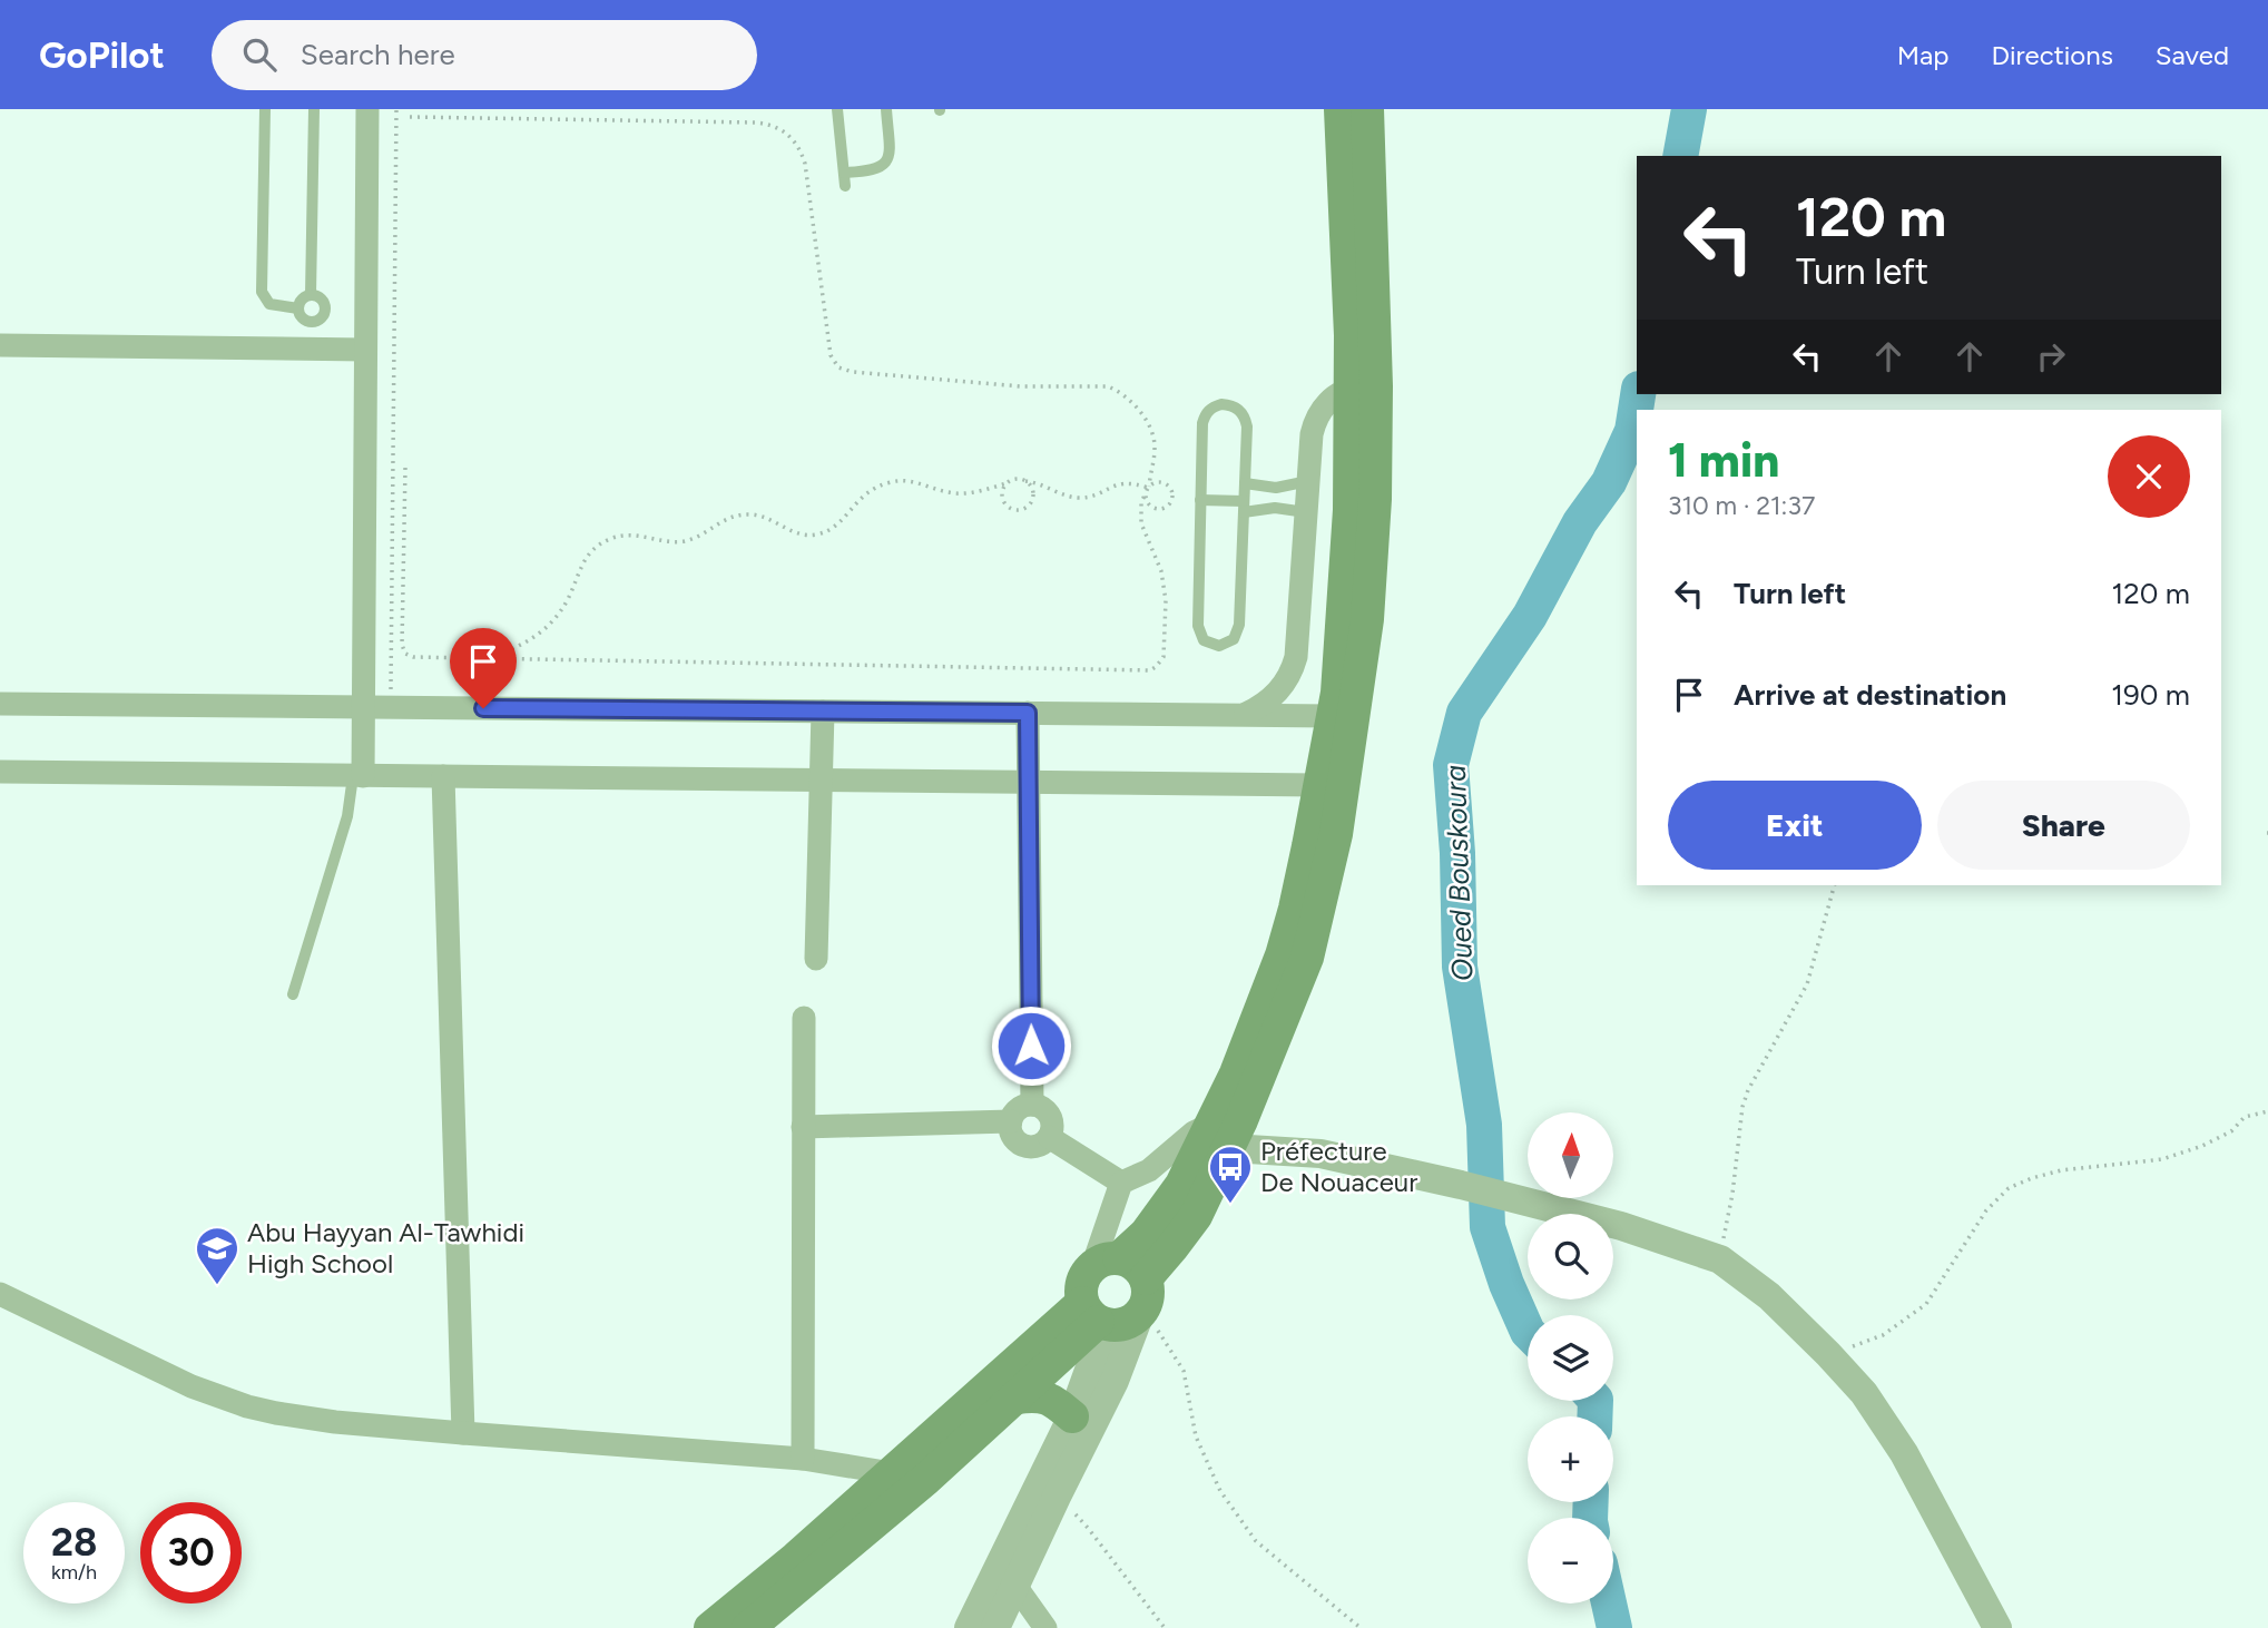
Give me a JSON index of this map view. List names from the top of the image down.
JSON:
{
  "water": ["Oued Bouskoura"],
  "places": {
    "bus stop": ["Préfecture De Nouaceur"],
    "school or university": ["Abu Hayyan Al-Tawhidi High School"]
  },
  "north": "top",
  "page": {
    "header": "GoPilot",
    "search": "Search here",
    "nav": ["Map", "Directions", "Saved"],
    "turn": ["120 m", "Turn left"],
    "heading": ["1 min", "310 m · 21:37"],
    "list": [
      {
        "name": "Turn left",
        "value": "120 m"
      },
      {
        "name": "Arrive at destination",
        "value": "190 m"
      }
    ],
    "buttons": ["Exit", "Share"],
    "map_buttons": ["+", "−"],
    "speed": "28 km/h",
    "limit": "30"
  }
}
